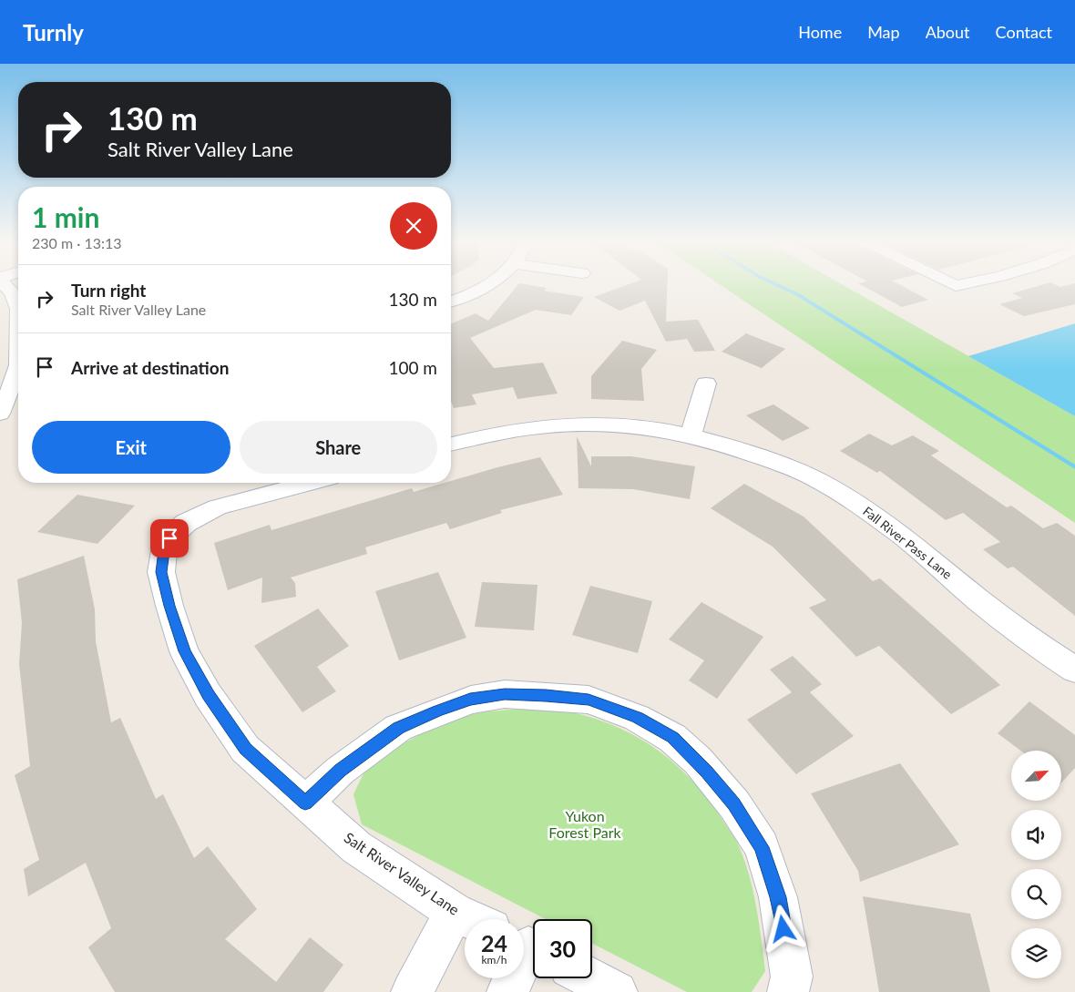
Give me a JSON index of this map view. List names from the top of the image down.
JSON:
{
  "streets": {
    "street": ["Fall River Pass Lane", "Salt River Valley Lane"]
  },
  "parks": ["Yukon Forest Park"],
  "north": "top right",
  "page": {
    "header": "Turnly",
    "nav": [
      "Home",
      "Map",
      "About",
      "Contact"
    ],
    "turn": ["130 m", "Salt River Valley Lane"],
    "heading": ["1 min", "230 m · 13:13"],
    "list": [
      {
        "name": "Turn right",
        "note": "Salt River Valley Lane",
        "value": "130 m"
      },
      {
        "name": "Arrive at destination",
        "value": "100 m"
      }
    ],
    "buttons": ["Exit", "Share"],
    "speed": "24 km/h",
    "limit": "30"
  }
}
